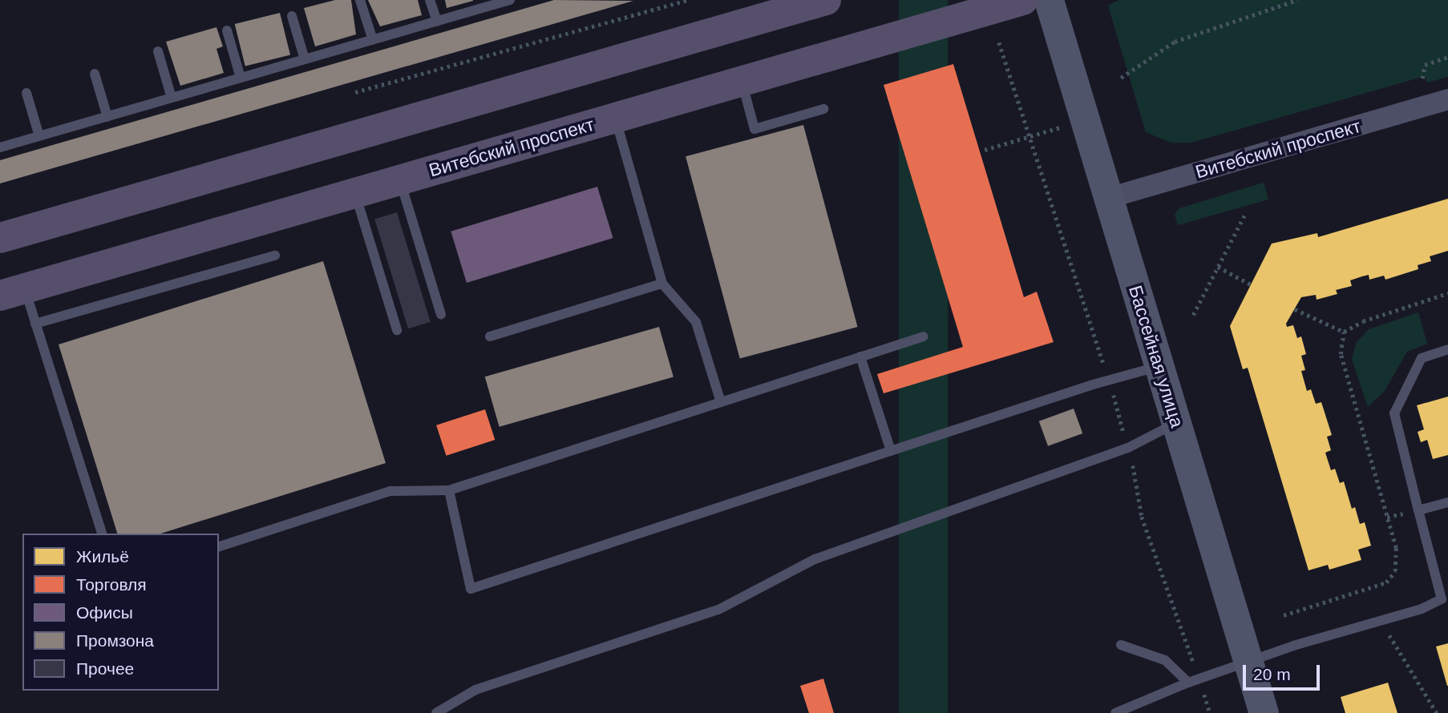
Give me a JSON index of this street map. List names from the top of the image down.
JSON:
{
  "streets": {
    "main road": ["Витебский проспект"],
    "street": ["Бассейная улица"]
  },
  "crossings": [
    ["Витебский проспект", "Бассейная улица"]
  ],
  "legend": [
    "Жильё",
    "Торговля",
    "Офисы",
    "Промзона",
    "Прочее"
  ],
  "scale_bar": "20 m"
}
